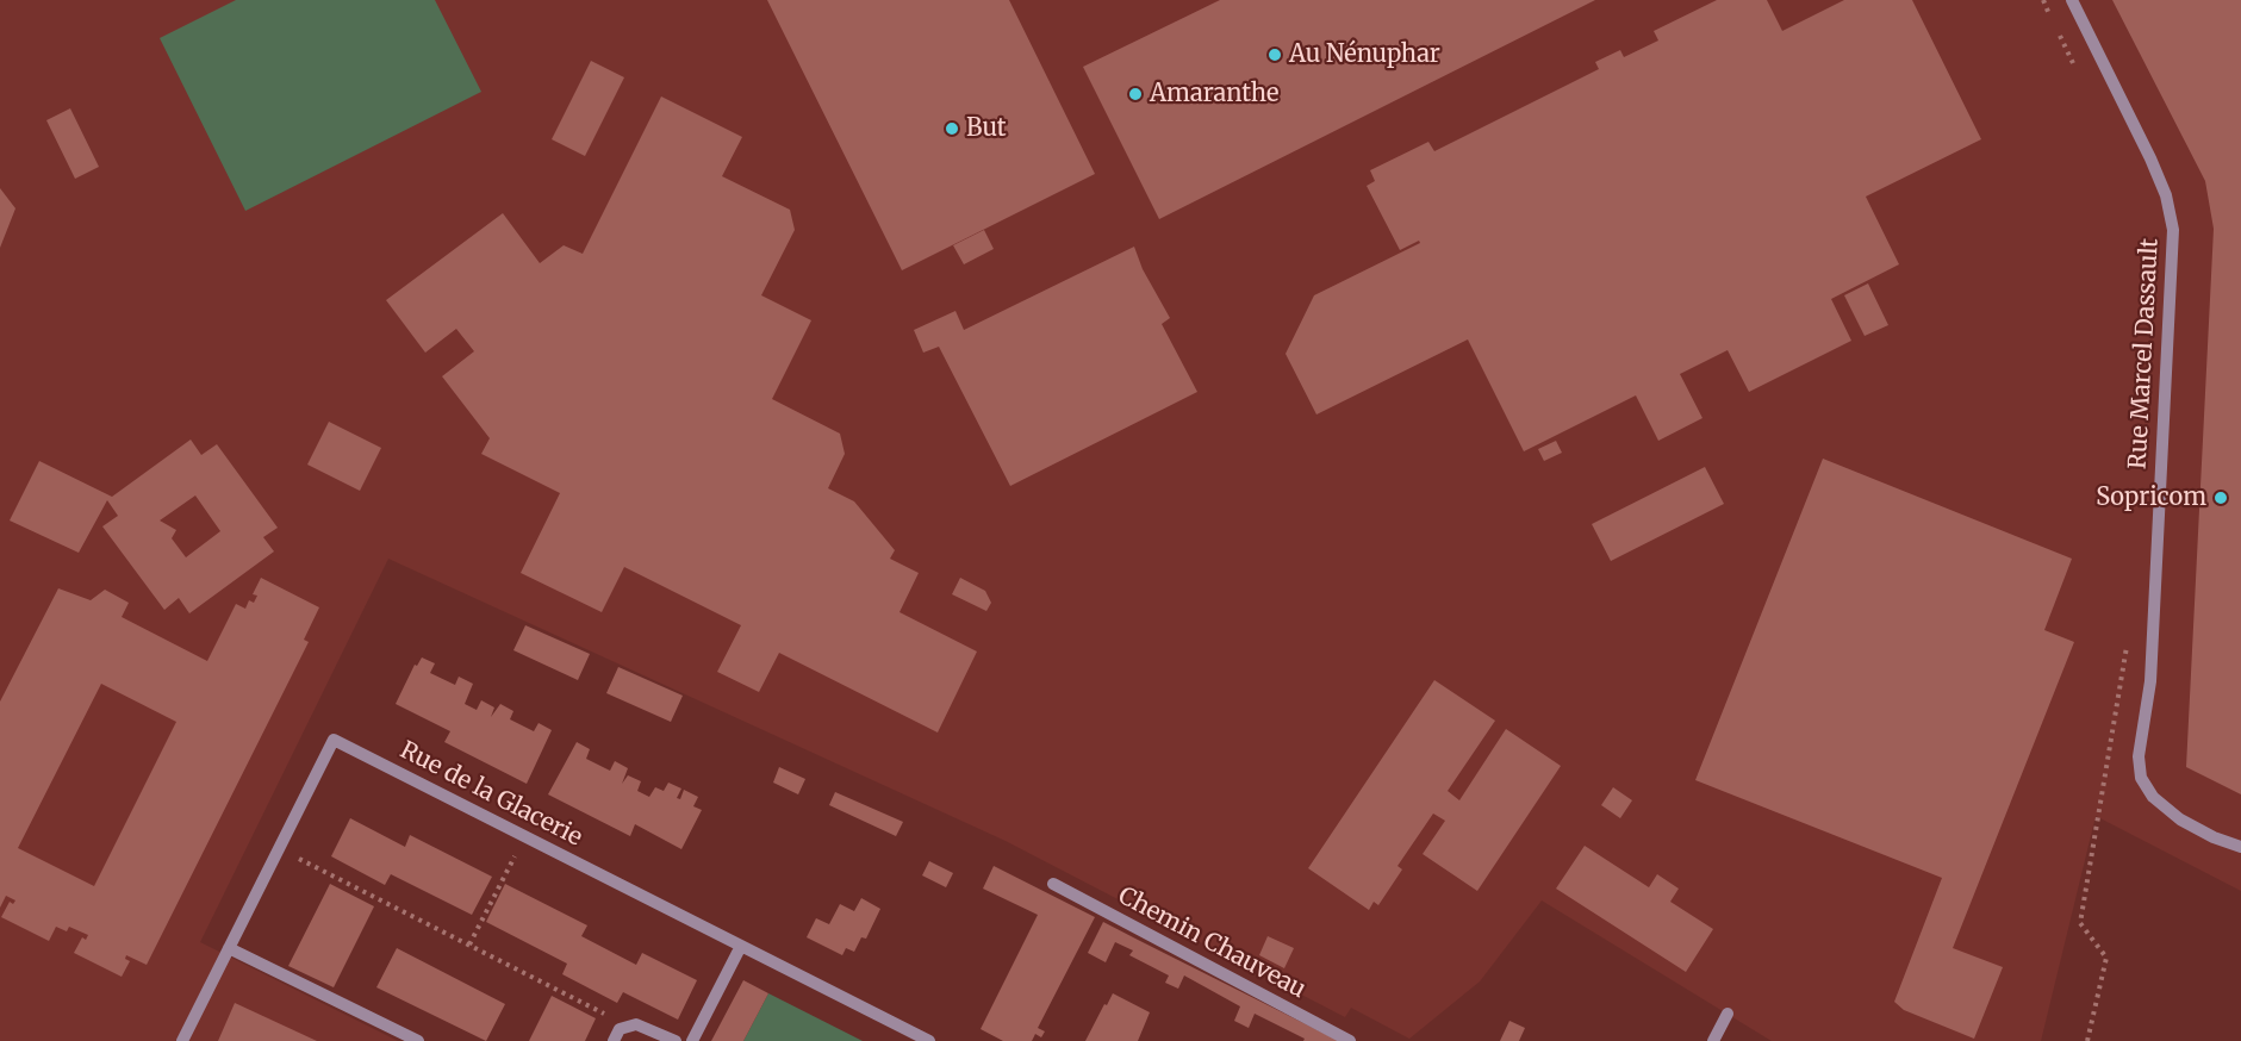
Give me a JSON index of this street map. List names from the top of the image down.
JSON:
{
  "streets": {
    "street": ["Rue Marcel Dassault", "Rue de la Glacerie", "Chemin Chauveau"]
  },
  "places": [
    "Au Nénuphar",
    "Amaranthe",
    "But",
    "Sopricom"
  ]
}
